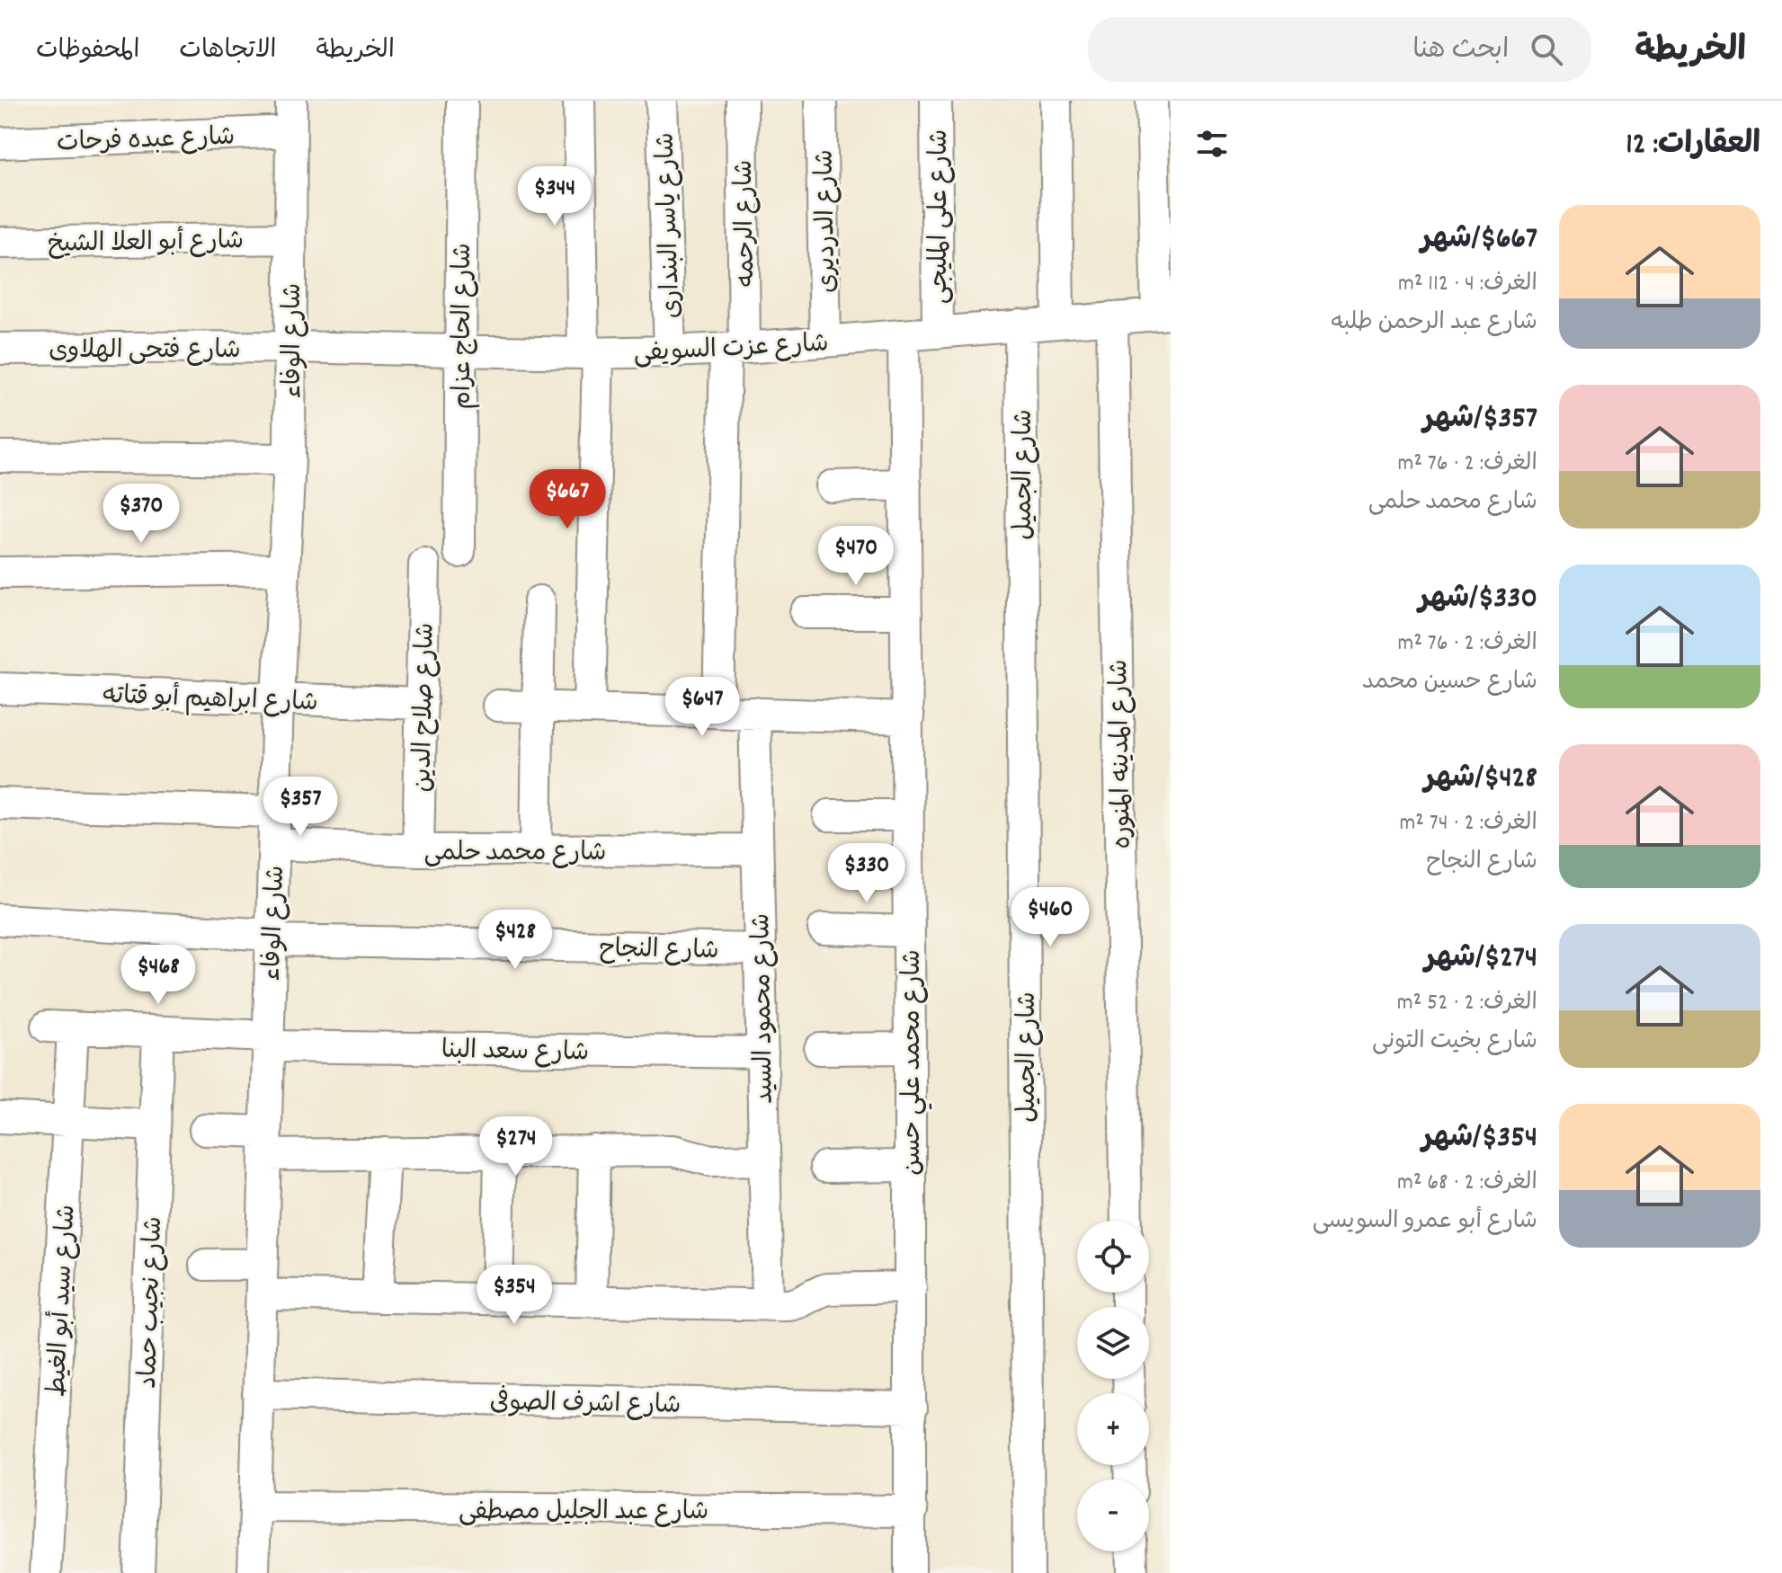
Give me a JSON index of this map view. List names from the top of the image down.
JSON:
{
  "streets": {
    "street": [
      "شارع عبده فرحات",
      "شارع على المليجى",
      "شارع الدرديرى",
      "شارع الرحمه",
      "شارع ياسر البندارى",
      "شارع أبو العلا الشيخ",
      "شارع الحاج عزام",
      "شارع الوفاء",
      "شارع عزت السويفى",
      "شارع فتحى الهلاوى",
      "شارع الجميل",
      "شارع ابراهيم أبو قتاته",
      "شارع صلاح الدين",
      "شارع المدينه المنوره",
      "شارع محمد حلمى",
      "شارع النجاح",
      "شارع محمود السيد",
      "شارع سعد البنا",
      "شارع محمد علي حسن",
      "شارع سيد أبو الغيط",
      "شارع نجيب حماد",
      "شارع اشرف الصوفى",
      "شارع عبد الجليل مصطفى"
    ]
  },
  "crossings": [
    ["شارع عبده فرحات", "شارع الوفاء"],
    ["شارع على المليجى", "شارع عزت السويفى"],
    ["شارع الدرديرى", "شارع عزت السويفى"],
    ["شارع الرحمه", "شارع عزت السويفى"],
    ["شارع ياسر البندارى", "شارع عزت السويفى"],
    ["شارع أبو العلا الشيخ", "شارع الوفاء"],
    ["شارع الحاج عزام", "شارع عزت السويفى"],
    ["شارع الوفاء", "شارع عزت السويفى"],
    ["شارع الوفاء", "شارع فتحى الهلاوى"],
    ["شارع الوفاء", "شارع ابراهيم أبو قتاته"],
    ["شارع الوفاء", "شارع محمد حلمى"],
    ["شارع الوفاء", "شارع النجاح"],
    ["شارع الوفاء", "شارع سعد البنا"],
    ["شارع الوفاء", "شارع اشرف الصوفى"],
    ["شارع الوفاء", "شارع عبد الجليل مصطفى"],
    ["شارع عزت السويفى", "شارع فتحى الهلاوى"],
    ["شارع عزت السويفى", "شارع الجميل"],
    ["شارع عزت السويفى", "شارع المدينه المنوره"],
    ["شارع عزت السويفى", "شارع محمد علي حسن"],
    ["شارع ابراهيم أبو قتاته", "شارع صلاح الدين"],
    ["شارع صلاح الدين", "شارع محمد حلمى"],
    ["شارع محمد حلمى", "شارع محمود السيد"],
    ["شارع النجاح", "شارع محمود السيد"],
    ["شارع محمود السيد", "شارع سعد البنا"],
    ["شارع سعد البنا", "شارع سيد أبو الغيط"],
    ["شارع سعد البنا", "شارع نجيب حماد"],
    ["شارع محمد علي حسن", "شارع اشرف الصوفى"],
    ["شارع محمد علي حسن", "شارع عبد الجليل مصطفى"]
  ],
  "page": {
    "header": "الخريطة",
    "search": "ابحث هنا",
    "nav": ["الخريطة", "الاتجاهات", "المحفوظات"],
    "heading": "العقارات: 12",
    "price": [
      "$344",
      "$667",
      "$370",
      "$470",
      "$647",
      "$357",
      "$330",
      "$460",
      "$428",
      "$468",
      "$274",
      "$354"
    ],
    "list": [
      {
        "name": "$667/شهر",
        "note": "الغرف: 4 · 112 m² · شارع عبد الرحمن طلبه"
      },
      {
        "name": "$357/شهر",
        "note": "الغرف: 2 · 76 m² · شارع محمد حلمى"
      },
      {
        "name": "$330/شهر",
        "note": "الغرف: 2 · 76 m² · شارع حسين محمد"
      },
      {
        "name": "$428/شهر",
        "note": "الغرف: 2 · 74 m² · شارع النجاح"
      },
      {
        "name": "$274/شهر",
        "note": "الغرف: 2 · 52 m² · شارع بخيت التونى"
      },
      {
        "name": "$354/شهر",
        "note": "الغرف: 2 · 68 m² · شارع أبو عمرو السويسى"
      }
    ],
    "map_buttons": ["+", "−"]
  }
}
